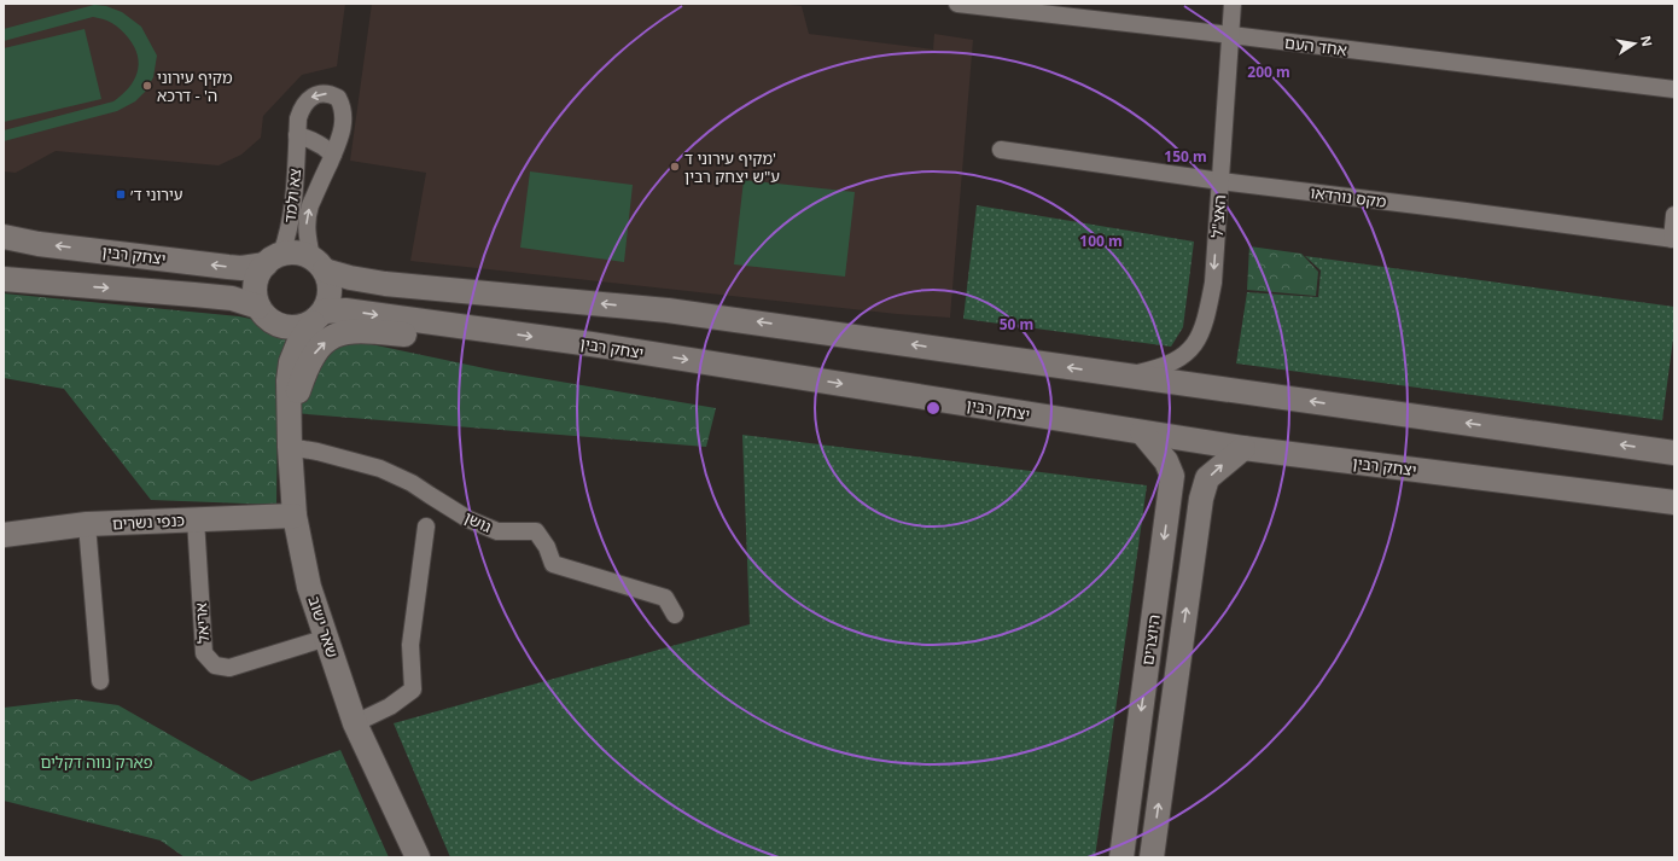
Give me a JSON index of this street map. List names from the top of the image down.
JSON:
{
  "streets": {
    "main road": [
      "יצחק רבין",
      "כנפי נשרים",
      "שאר ישוב",
      "היוצרים"
    ],
    "street": [
      "אחד העם",
      "צא ולמד",
      "מקס נורדאו",
      "האצ\"ל",
      "גושן",
      "אריאל"
    ]
  },
  "crossings": [
    ["אחד העם", "האצ\"ל"],
    ["צא ולמד", "יצחק רבין"],
    ["צא ולמד", "שאר ישוב"],
    ["מקס נורדאו", "האצ\"ל"],
    ["יצחק רבין", "שאר ישוב"],
    ["יצחק רבין", "היוצרים"],
    ["כנפי נשרים", "אריאל"],
    ["כנפי נשרים", "שאר ישוב"],
    ["גושן", "שאר ישוב"],
    ["אריאל", "שאר ישוב"]
  ],
  "one_way": ["האצ\"ל"],
  "parks": ["פארק נווה דקלים"],
  "places": {
    "other": ["מקיף עירוני ה' - דרכא", "מקיף עירוני ד' ע\"ש יצחק רבין"],
    "transit": ["עירוני ד׳"]
  },
  "north": "right",
  "rings": [
    "200 m",
    "150 m",
    "100 m",
    "50 m"
  ]
}
